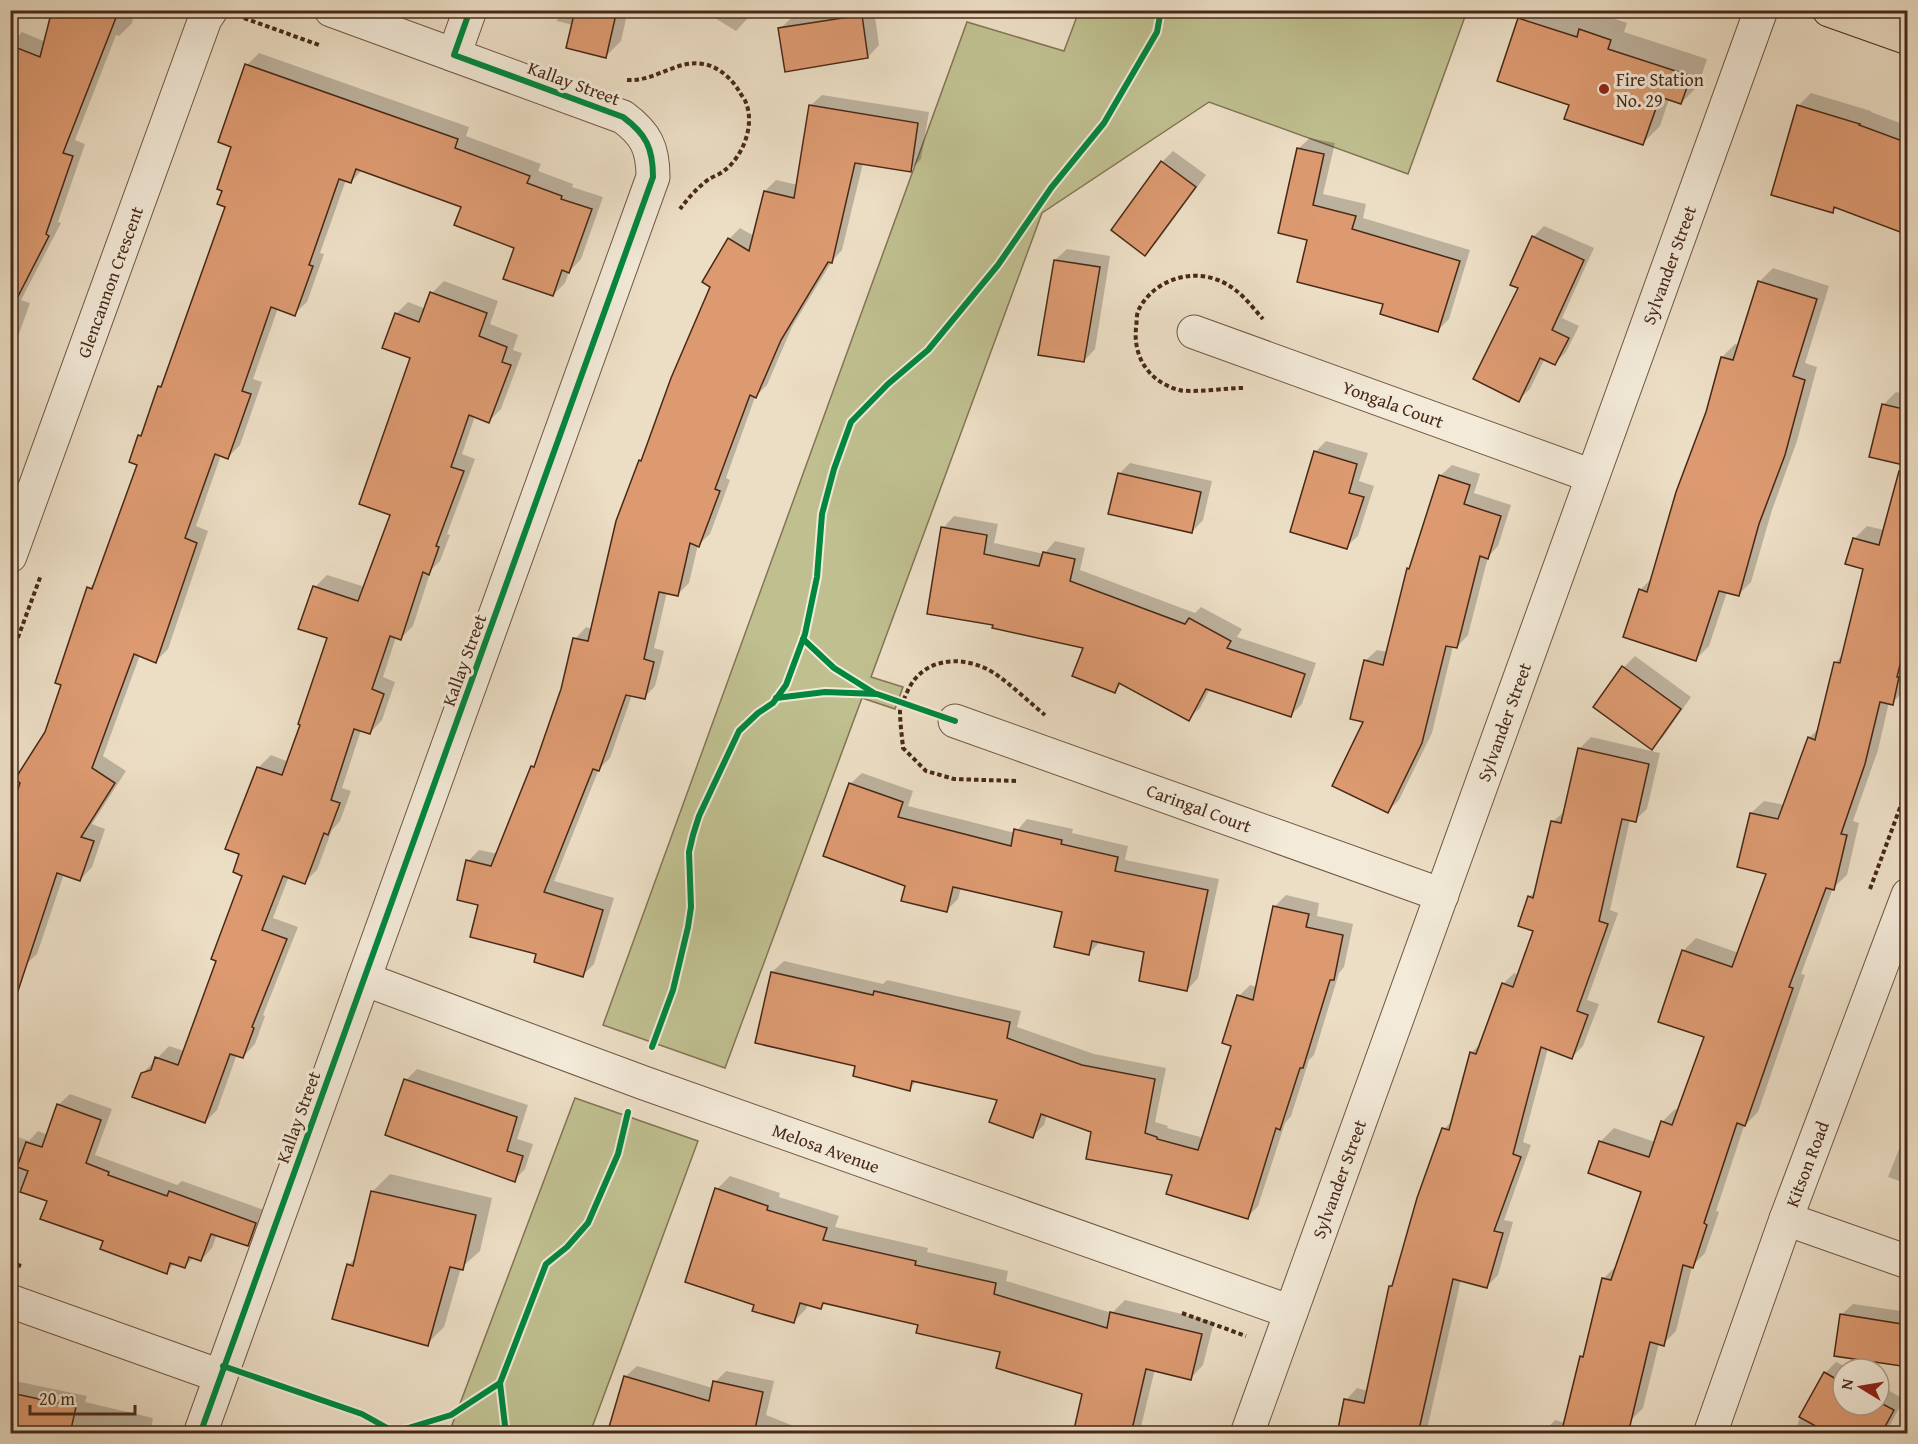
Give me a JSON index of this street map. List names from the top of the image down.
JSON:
{
  "streets": {
    "street": [
      "Kallay Street",
      "Sylvander Street",
      "Glencannon Crescent",
      "Yongala Court",
      "Caringal Court",
      "Melosa Avenue",
      "Kitson Road"
    ]
  },
  "crossings": [
    ["Kallay Street", "Melosa Avenue"],
    ["Sylvander Street", "Yongala Court"],
    ["Sylvander Street", "Caringal Court"],
    ["Sylvander Street", "Melosa Avenue"]
  ],
  "places": ["Fire Station No. 29"],
  "scale_bar": "20 m",
  "north": "left"
}
